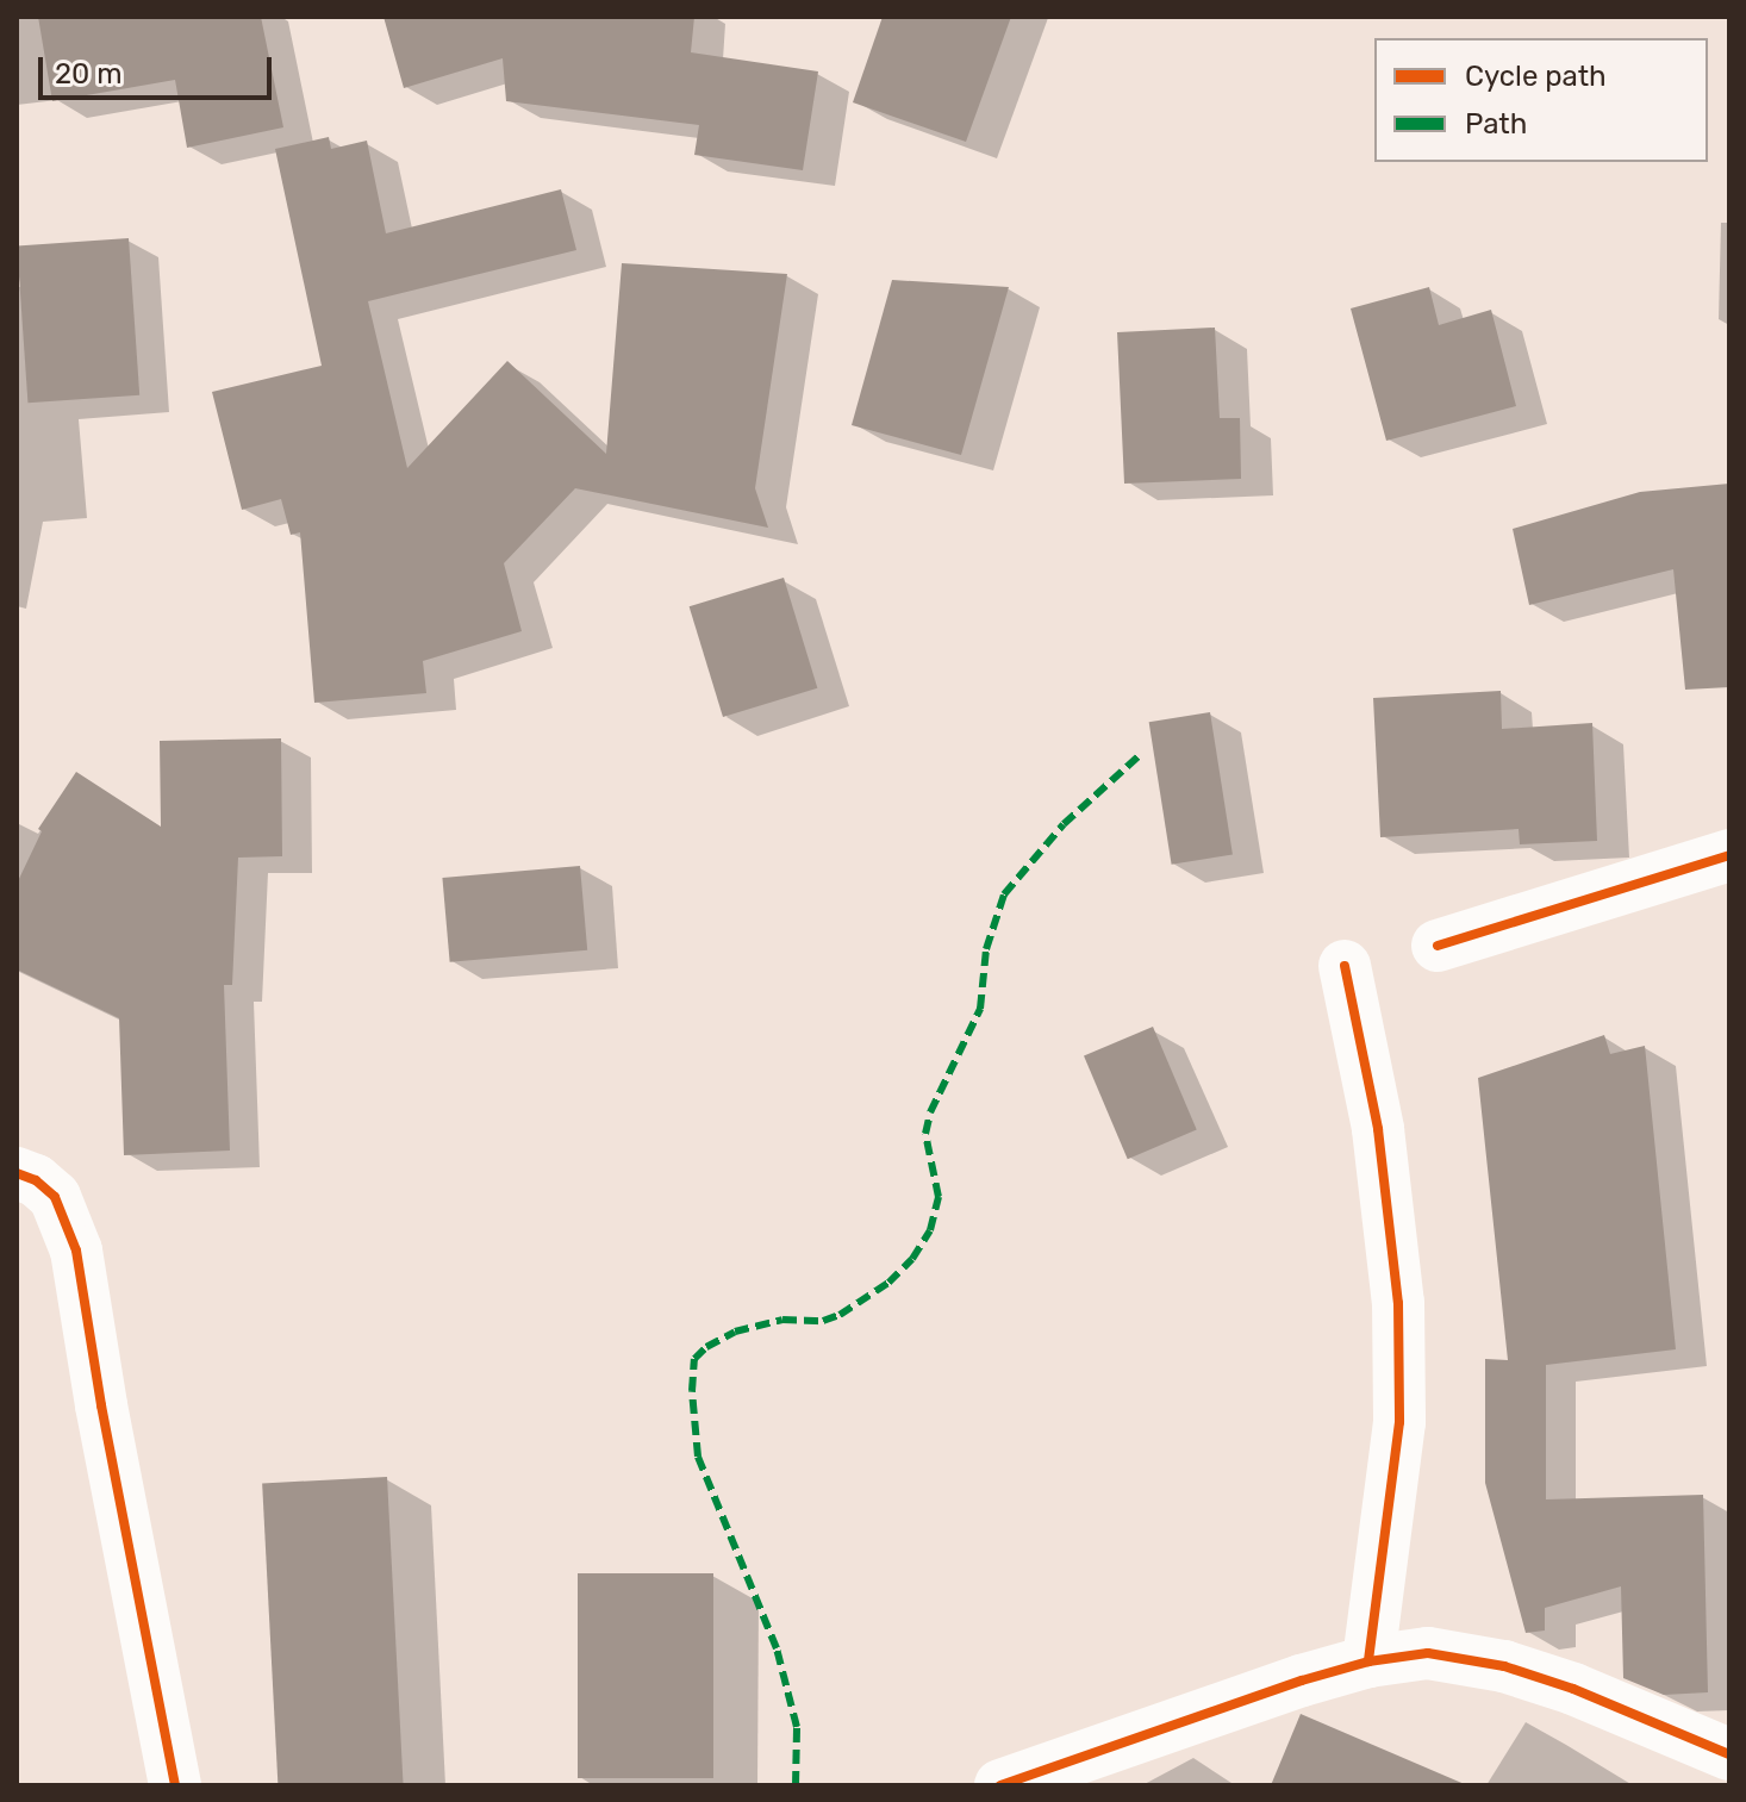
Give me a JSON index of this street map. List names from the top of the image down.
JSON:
{
  "legend": ["Cycle path", "Path"],
  "scale_bar": "20 m"
}
